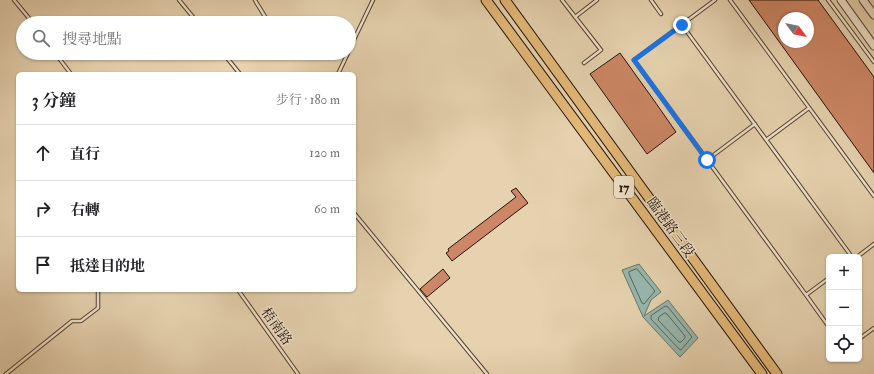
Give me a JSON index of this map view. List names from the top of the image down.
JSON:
{
  "streets": {
    "main road": ["17", "臨港路三段"],
    "lane": ["梧南路"]
  },
  "north": "bottom right",
  "page": {
    "search": "搜尋地點",
    "heading": ["3 分鐘", "步行 · 180 m"],
    "list": [
      ["直行", "120 m"],
      ["右轉", "60 m"],
      "抵達目的地"
    ],
    "map_buttons": ["+", "−"]
  }
}
